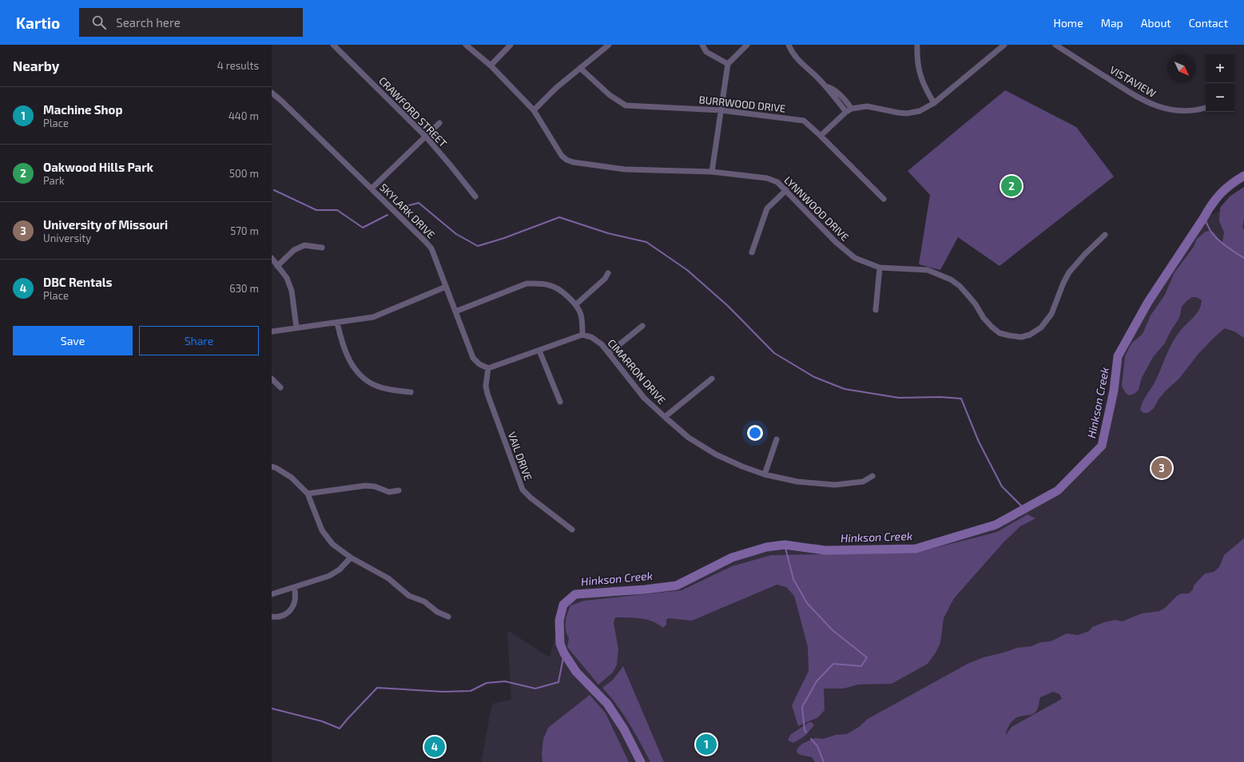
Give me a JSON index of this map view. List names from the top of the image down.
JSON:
{
  "streets": {
    "street": [
      "VISTAVIEW",
      "BURRWOOD DRIVE",
      "CRAWFORD STREET",
      "LYNNWOOD DRIVE",
      "SKYLARK DRIVE",
      "CIMARRON DRIVE",
      "VAIL DRIVE"
    ]
  },
  "crossings": [
    ["SKYLARK DRIVE", "VAIL DRIVE"]
  ],
  "water": ["Hinkson Creek"],
  "north": "bottom right",
  "page": {
    "header": "Kartio",
    "search": "Search here",
    "nav": [
      "Home",
      "Map",
      "About",
      "Contact"
    ],
    "heading": ["Nearby", "4 results"],
    "map_buttons": ["+", "−"],
    "list": [
      {
        "mark": "1",
        "name": "Machine Shop",
        "note": "Place",
        "value": "440 m"
      },
      {
        "mark": "2",
        "name": "Oakwood Hills Park",
        "note": "Park",
        "value": "500 m"
      },
      {
        "mark": "3",
        "name": "University of Missouri",
        "note": "University",
        "value": "570 m"
      },
      {
        "mark": "4",
        "name": "DBC Rentals",
        "note": "Place",
        "value": "630 m"
      }
    ],
    "pins": [
      "2",
      "3",
      "1",
      "4"
    ],
    "buttons": ["Save", "Share"]
  }
}
